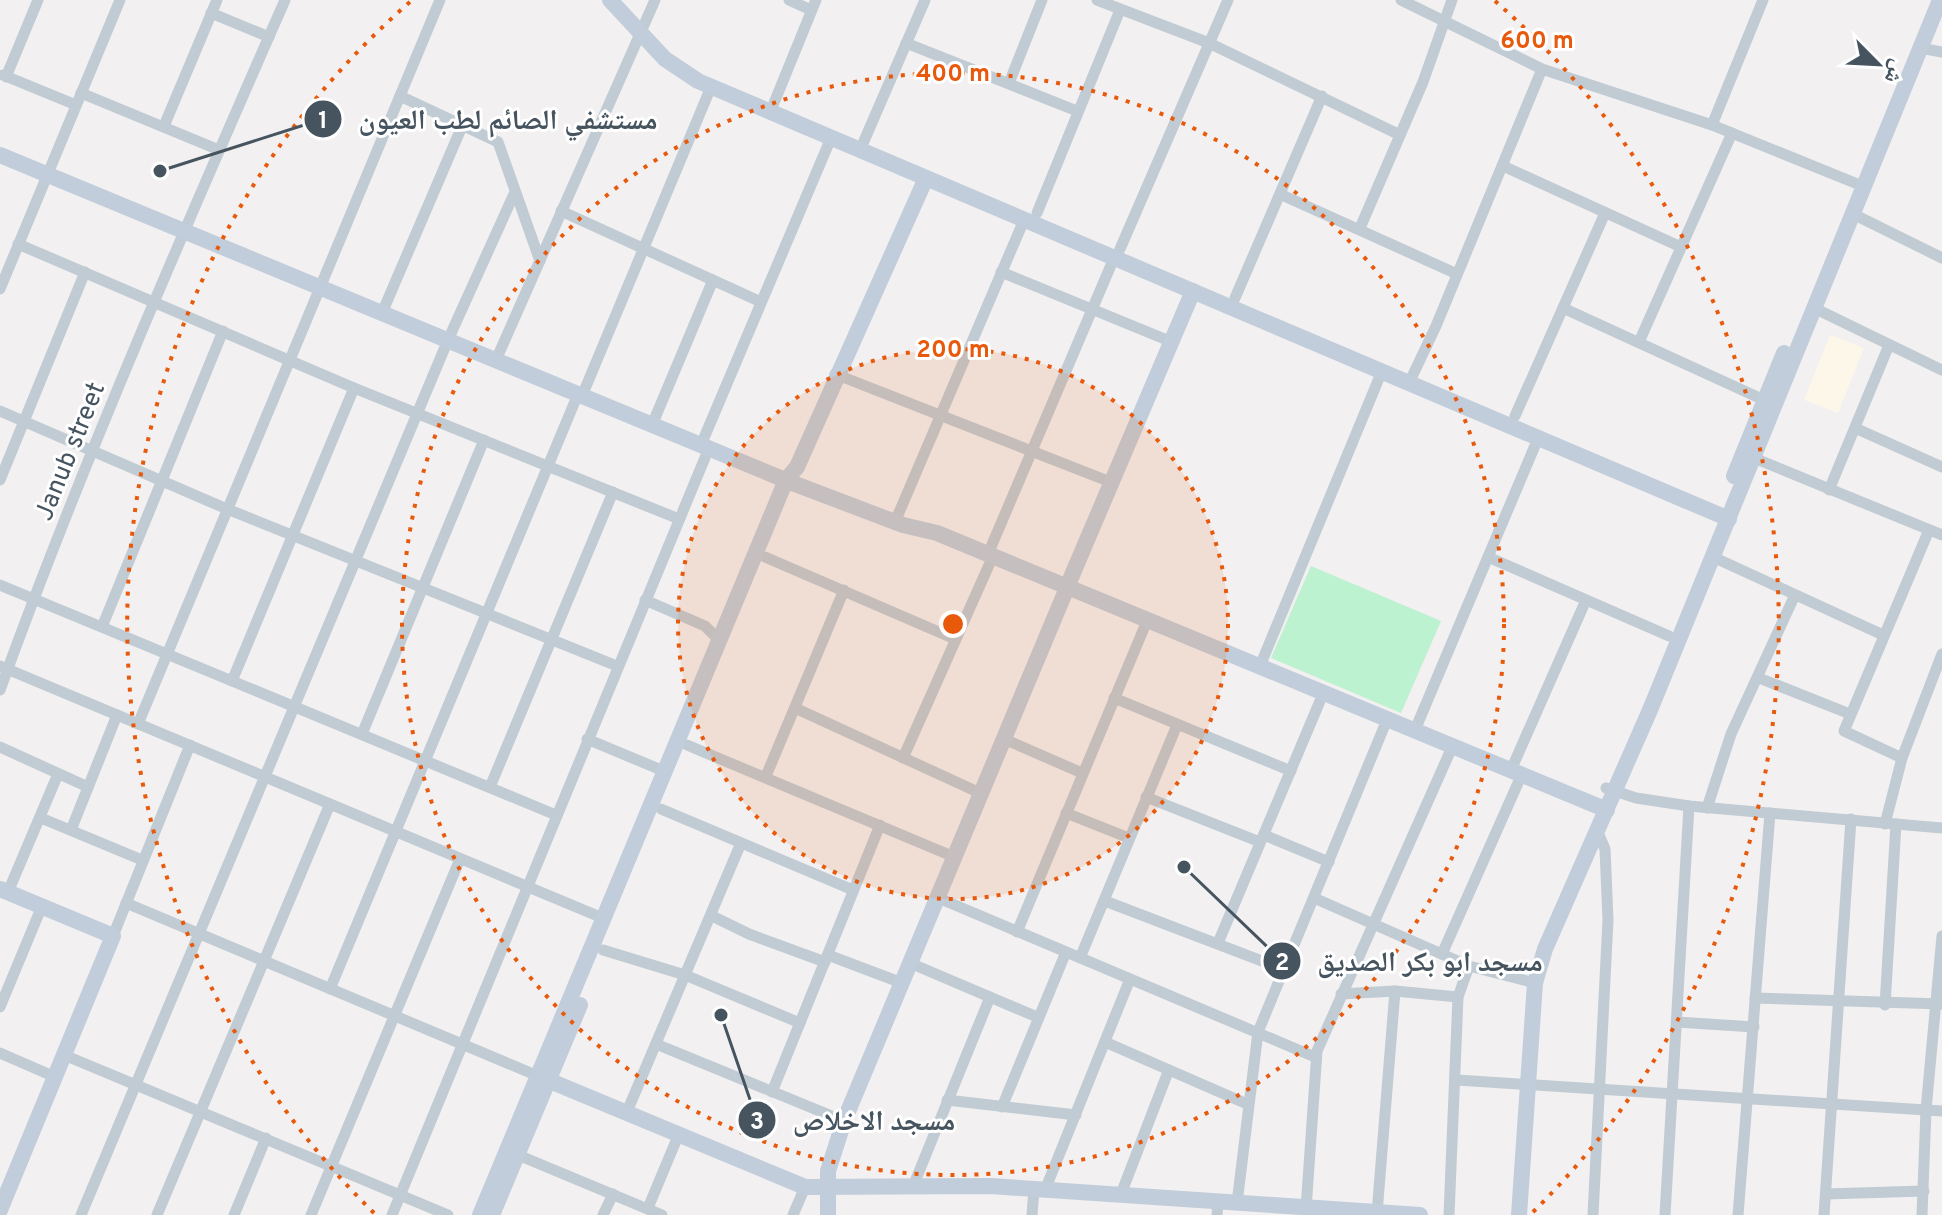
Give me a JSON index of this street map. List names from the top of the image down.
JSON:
{
  "streets": {
    "street": ["Janub street"]
  },
  "places": ["مستشفي الصائم لطب العيون", "مسجد ابو بكر الصديق", "مسجد الاخلاص"],
  "north": "bottom right",
  "rings": ["600 m", "400 m", "200 m"]
}
